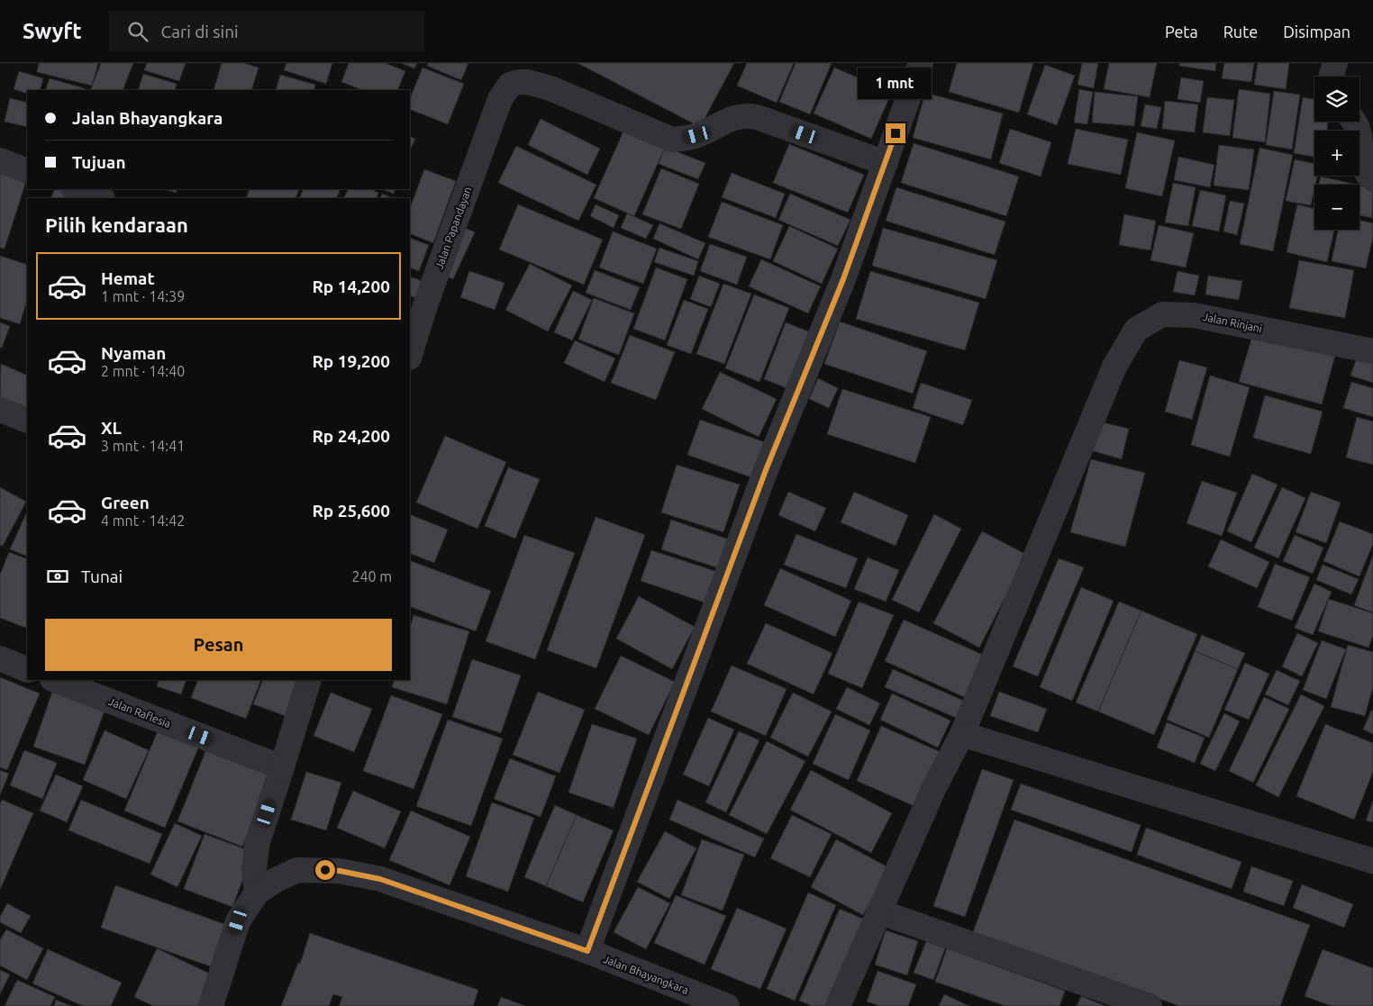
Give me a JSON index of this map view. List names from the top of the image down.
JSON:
{
  "streets": {
    "street": [
      "Jalan Papandayan",
      "Jalan Rinjani",
      "Jalan Raflesia",
      "Jalan Bhayangkara"
    ]
  },
  "page": {
    "header": "Swyft",
    "search": "Cari di sini",
    "nav": ["Peta", "Rute", "Disimpan"],
    "bubble": "1 mnt",
    "map_buttons": ["+", "−"],
    "banner": ["Jalan Bhayangkara", "Tujuan"],
    "heading": "Pilih kendaraan",
    "list": [
      {
        "name": "Hemat",
        "note": "1 mnt · 14:39",
        "value": "Rp 14,200"
      },
      {
        "name": "Nyaman",
        "note": "2 mnt · 14:40",
        "value": "Rp 19,200"
      },
      {
        "name": "XL",
        "note": "3 mnt · 14:41",
        "value": "Rp 24,200"
      },
      {
        "name": "Green",
        "note": "4 mnt · 14:42",
        "value": "Rp 25,600"
      }
    ],
    "pay": ["Tunai", "240 m"],
    "buttons": "Pesan"
  }
}
